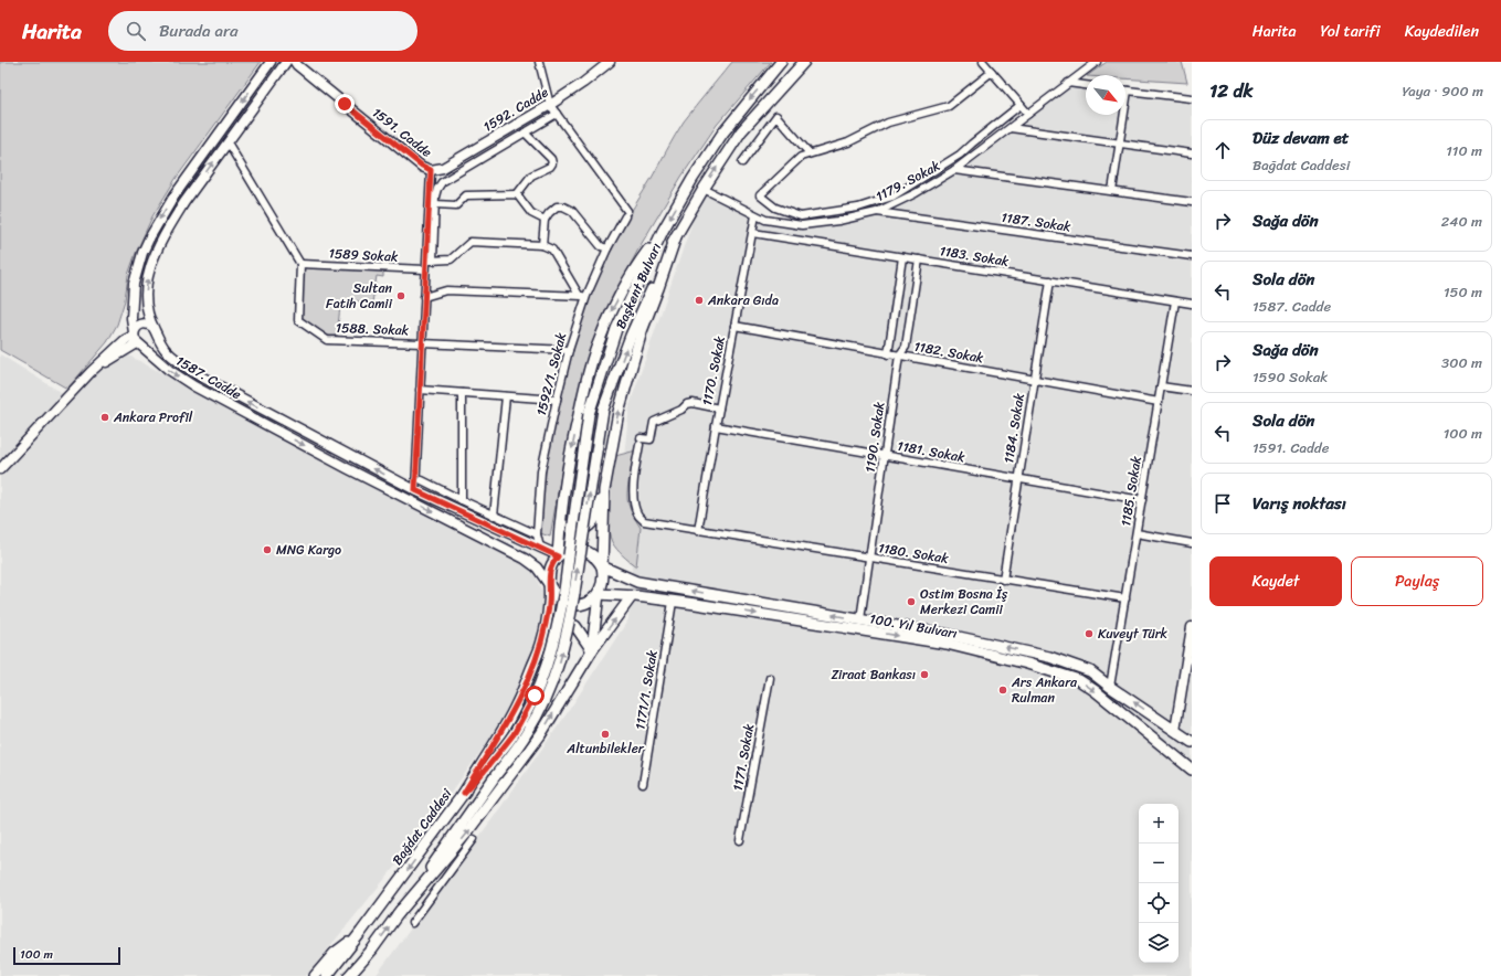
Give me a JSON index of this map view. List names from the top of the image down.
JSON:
{
  "streets": {
    "main road": [
      "1592. Cadde",
      "1591. Cadde",
      "Başkent Bulvarı",
      "1587. Cadde",
      "100. Yıl Bulvarı",
      "Bağdat Caddesi"
    ],
    "street": [
      "1179. Sokak",
      "1187. Sokak",
      "1589 Sokak",
      "1183. Sokak",
      "1588. Sokak",
      "1182. Sokak",
      "1170. Sokak",
      "1592/1. Sokak",
      "1184. Sokak",
      "1190. Sokak",
      "1181. Sokak",
      "1185. Sokak",
      "1180. Sokak",
      "1171/1. Sokak",
      "1171. Sokak"
    ]
  },
  "crossings": [
    ["1592. Cadde", "1591. Cadde"],
    ["1179. Sokak", "1187. Sokak"],
    ["1179. Sokak", "Başkent Bulvarı"],
    ["1179. Sokak", "1170. Sokak"],
    ["1589 Sokak", "1588. Sokak"],
    ["1183. Sokak", "1170. Sokak"],
    ["1183. Sokak", "1184. Sokak"],
    ["1183. Sokak", "1190. Sokak"],
    ["1183. Sokak", "1185. Sokak"],
    ["Başkent Bulvarı", "Bağdat Caddesi"],
    ["1588. Sokak", "1592/1. Sokak"],
    ["1182. Sokak", "1170. Sokak"],
    ["1182. Sokak", "1184. Sokak"],
    ["1182. Sokak", "1190. Sokak"],
    ["1182. Sokak", "1185. Sokak"],
    ["1170. Sokak", "1181. Sokak"],
    ["1170. Sokak", "1180. Sokak"],
    ["1592/1. Sokak", "1587. Cadde"],
    ["1587. Cadde", "100. Yıl Bulvarı"],
    ["1184. Sokak", "1181. Sokak"],
    ["1184. Sokak", "1180. Sokak"],
    ["1190. Sokak", "1181. Sokak"],
    ["1190. Sokak", "1180. Sokak"],
    ["1190. Sokak", "100. Yıl Bulvarı"],
    ["1181. Sokak", "1185. Sokak"],
    ["1185. Sokak", "1180. Sokak"],
    ["1185. Sokak", "100. Yıl Bulvarı"],
    ["100. Yıl Bulvarı", "1171/1. Sokak"]
  ],
  "places": [
    "Sultan Fatih Camii",
    "Ankara Gıda",
    "Ankara Profil",
    "MNG Kargo",
    "Ostim Bosna İş Merkezi Camii",
    "Kuveyt Türk",
    "Ziraat Bankası",
    "Ars Ankara Rulman",
    "Altunbilekler"
  ],
  "scale_bar": "100 m",
  "north": "bottom right",
  "page": {
    "header": "Harita",
    "search": "Burada ara",
    "nav": ["Harita", "Yol tarifi", "Kaydedilen"],
    "heading": ["12 dk", "Yaya · 900 m"],
    "list": [
      ["Düz devam et", "Bağdat Caddesi", "110 m"],
      ["Sağa dön", "240 m"],
      ["Sola dön", "1587. Cadde", "150 m"],
      ["Sağa dön", "1590 Sokak", "300 m"],
      ["Sola dön", "1591. Cadde", "100 m"],
      "Varış noktası"
    ],
    "buttons": ["Kaydet", "Paylaş"],
    "map_buttons": ["+", "−"],
    "scale": "100 m"
  }
}
